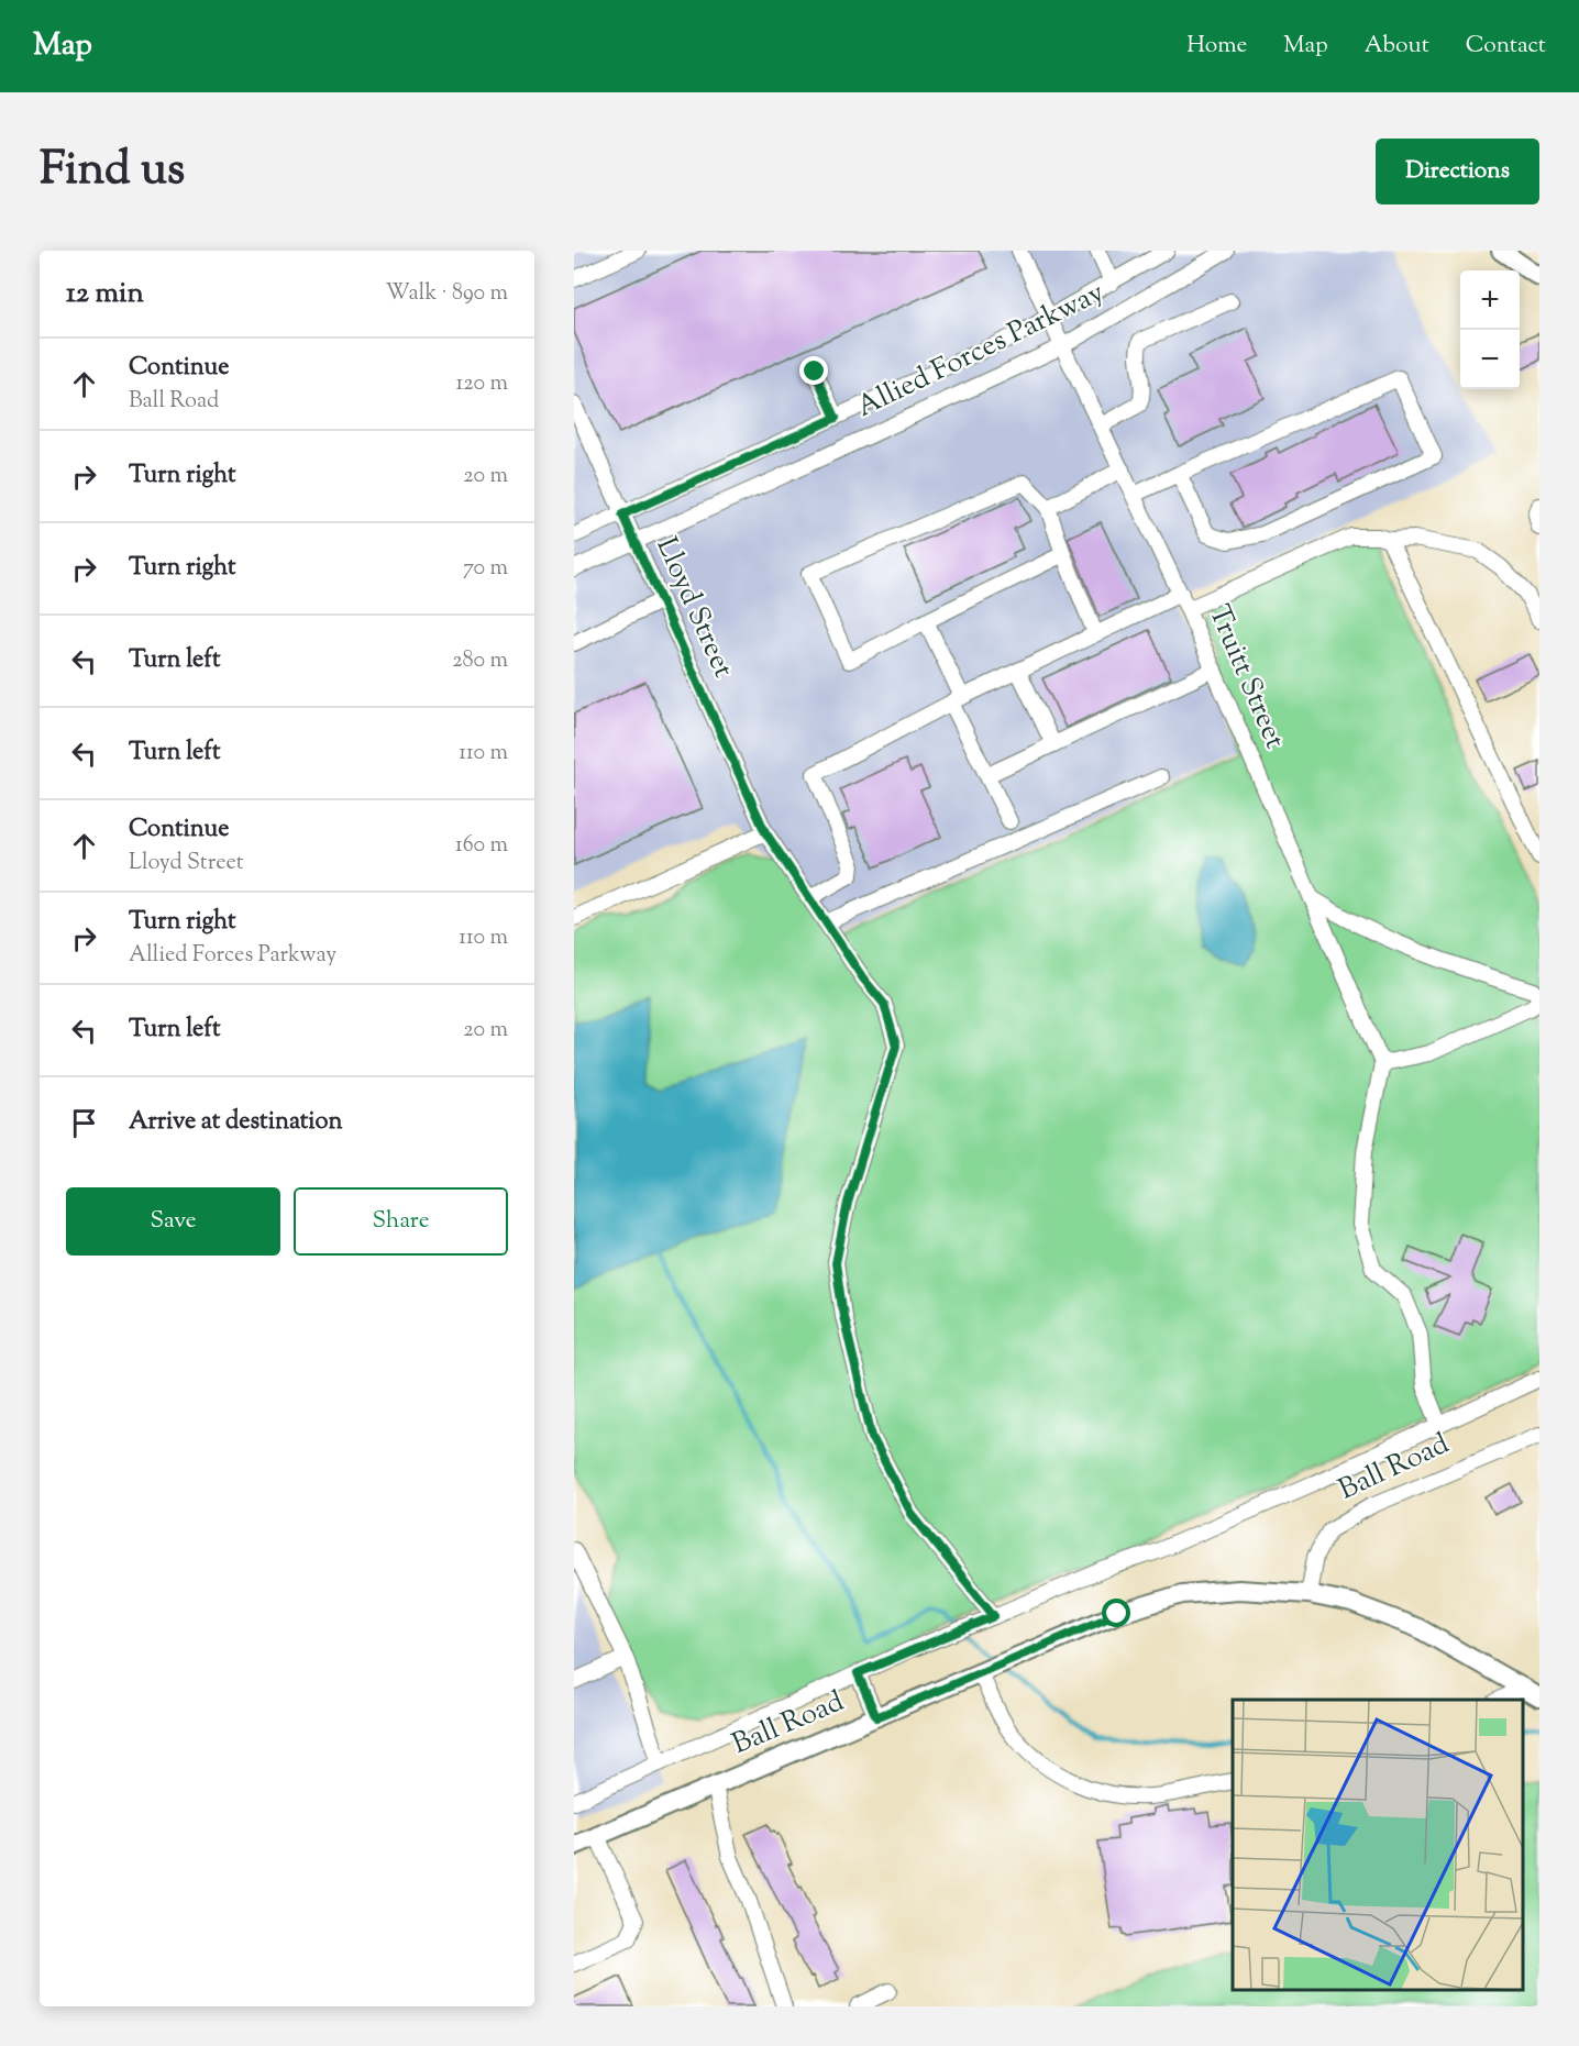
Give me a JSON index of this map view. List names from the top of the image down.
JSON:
{
  "streets": {
    "main road": ["Ball Road"],
    "street": ["Allied Forces Parkway", "Lloyd Street", "Truitt Street"]
  },
  "crossings": [
    ["Allied Forces Parkway", "Lloyd Street"],
    ["Allied Forces Parkway", "Truitt Street"]
  ],
  "page": {
    "header": "Map",
    "nav": [
      "Home",
      "Map",
      "About",
      "Contact"
    ],
    "title": "Find us",
    "buttons": [
      "Directions",
      ["Save", "Share"]
    ],
    "heading": ["12 min", "Walk · 890 m"],
    "map_buttons": ["+", "−"],
    "list": [
      ["Continue", "Ball Road", "120 m"],
      ["Turn right", "20 m"],
      ["Turn right", "70 m"],
      ["Turn left", "280 m"],
      ["Turn left", "110 m"],
      ["Continue", "Lloyd Street", "160 m"],
      ["Turn right", "Allied Forces Parkway", "110 m"],
      ["Turn left", "20 m"],
      "Arrive at destination"
    ]
  }
}
